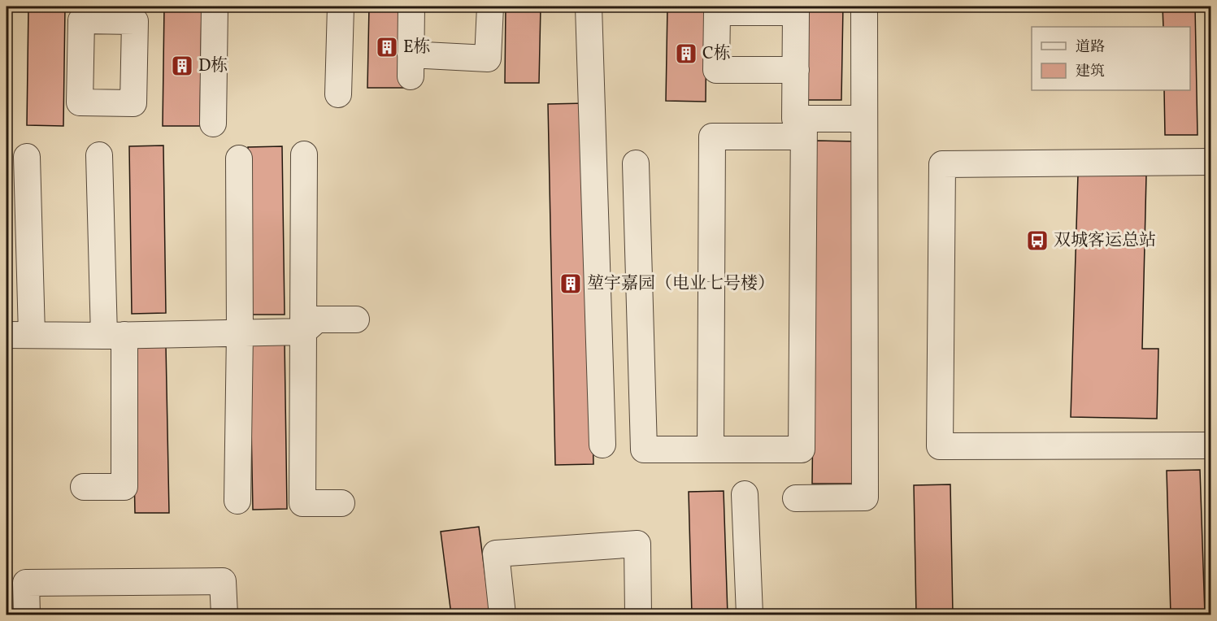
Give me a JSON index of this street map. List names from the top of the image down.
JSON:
{
  "places": {
    "building": [
      "E栋",
      "C栋",
      "D栋",
      "堃宇嘉园（电业七号楼）"
    ],
    "bus stop": ["双城客运总站"]
  },
  "legend": ["道路", "建筑"]
}
